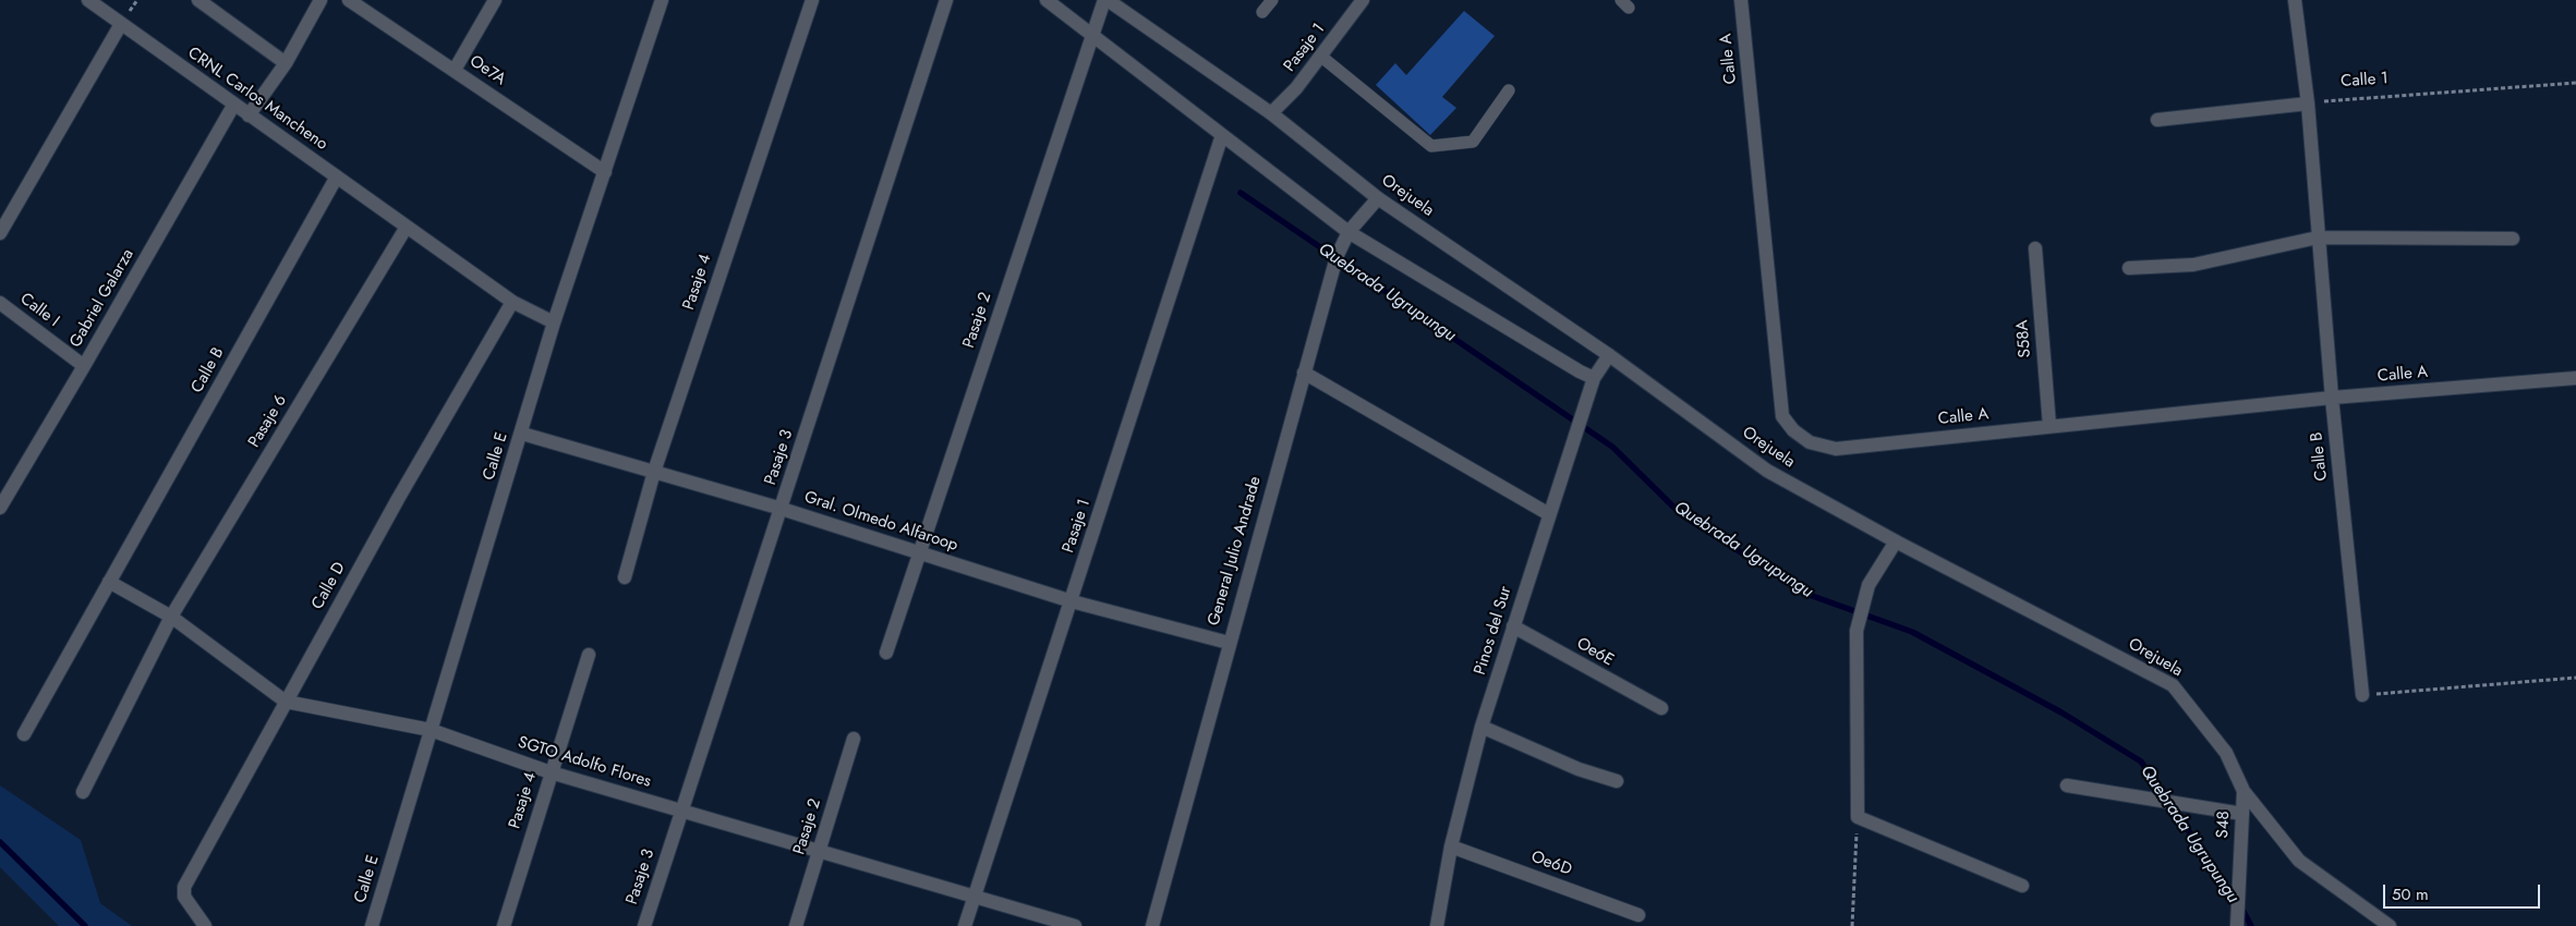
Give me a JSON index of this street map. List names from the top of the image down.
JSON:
{
  "streets": {
    "street": [
      "Pasaje 1",
      "Calle A",
      "Oe7A",
      "CRNL Carlos Mancheno",
      "Orejuela",
      "Pasaje 4",
      "Gabriel Galarza",
      "Calle I",
      "Pasaje 2",
      "S58A",
      "Calle B",
      "Pasaje 6",
      "Calle E",
      "Pasaje 3",
      "Gral. Olmedo Alfaroop",
      "General Julio Andrade",
      "Calle D",
      "Pinos del Sur",
      "Oe6E",
      "SGTO Adolfo Flores",
      "S48",
      "Oe6D"
    ],
    "path": ["Calle 1"]
  },
  "crossings": [
    ["Pasaje 1", "Orejuela"],
    ["Pasaje 1", "Gral. Olmedo Alfaroop"],
    ["Pasaje 1", "SGTO Adolfo Flores"],
    ["Calle A", "S58A"],
    ["Calle A", "Calle B"],
    ["Oe7A", "Calle E"],
    ["Calle 1", "Calle B"],
    ["CRNL Carlos Mancheno", "Gabriel Galarza"],
    ["CRNL Carlos Mancheno", "Calle B"],
    ["CRNL Carlos Mancheno", "Pasaje 6"],
    ["Orejuela", "Pasaje 2"],
    ["Orejuela", "General Julio Andrade"],
    ["Orejuela", "Pinos del Sur"],
    ["Orejuela", "S48"],
    ["Pasaje 4", "Gral. Olmedo Alfaroop"],
    ["Pasaje 4", "SGTO Adolfo Flores"],
    ["Gabriel Galarza", "Calle I"],
    ["Pasaje 2", "Gral. Olmedo Alfaroop"],
    ["Pasaje 2", "SGTO Adolfo Flores"],
    ["Calle B", "SGTO Adolfo Flores"],
    ["Pasaje 6", "SGTO Adolfo Flores"],
    ["Calle E", "Gral. Olmedo Alfaroop"],
    ["Calle E", "SGTO Adolfo Flores"],
    ["Pasaje 3", "Gral. Olmedo Alfaroop"],
    ["Pasaje 3", "SGTO Adolfo Flores"],
    ["Gral. Olmedo Alfaroop", "General Julio Andrade"],
    ["Calle D", "SGTO Adolfo Flores"],
    ["Pinos del Sur", "Oe6E"],
    ["Pinos del Sur", "Oe6D"]
  ],
  "water": ["Quebrada Ugrupungu"],
  "scale_bar": "50 m"
}
